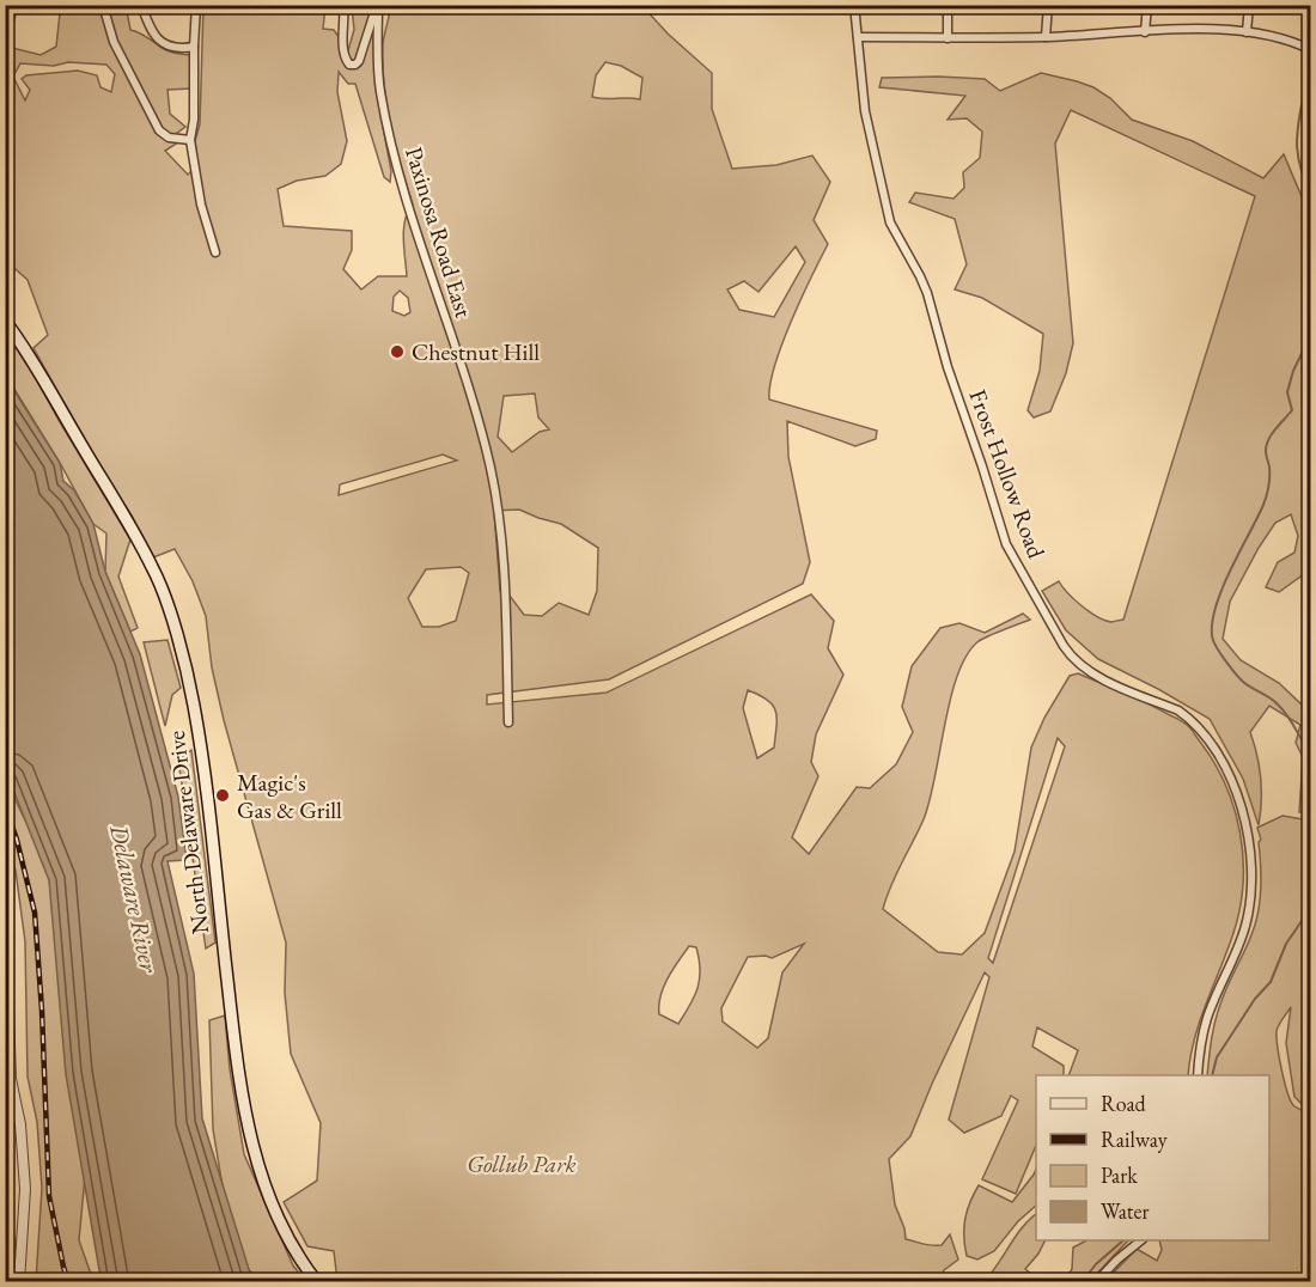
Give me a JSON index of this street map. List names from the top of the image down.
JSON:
{
  "streets": {
    "main road": ["North Delaware Drive"],
    "street": ["Paxinosa Road East", "Frost Hollow Road"]
  },
  "water": ["Delaware River"],
  "parks": ["Gollub Park"],
  "places": ["Chestnut Hill", "Magic's Gas & Grill"],
  "legend": [
    "Road",
    "Railway",
    "Park",
    "Water"
  ]
}
